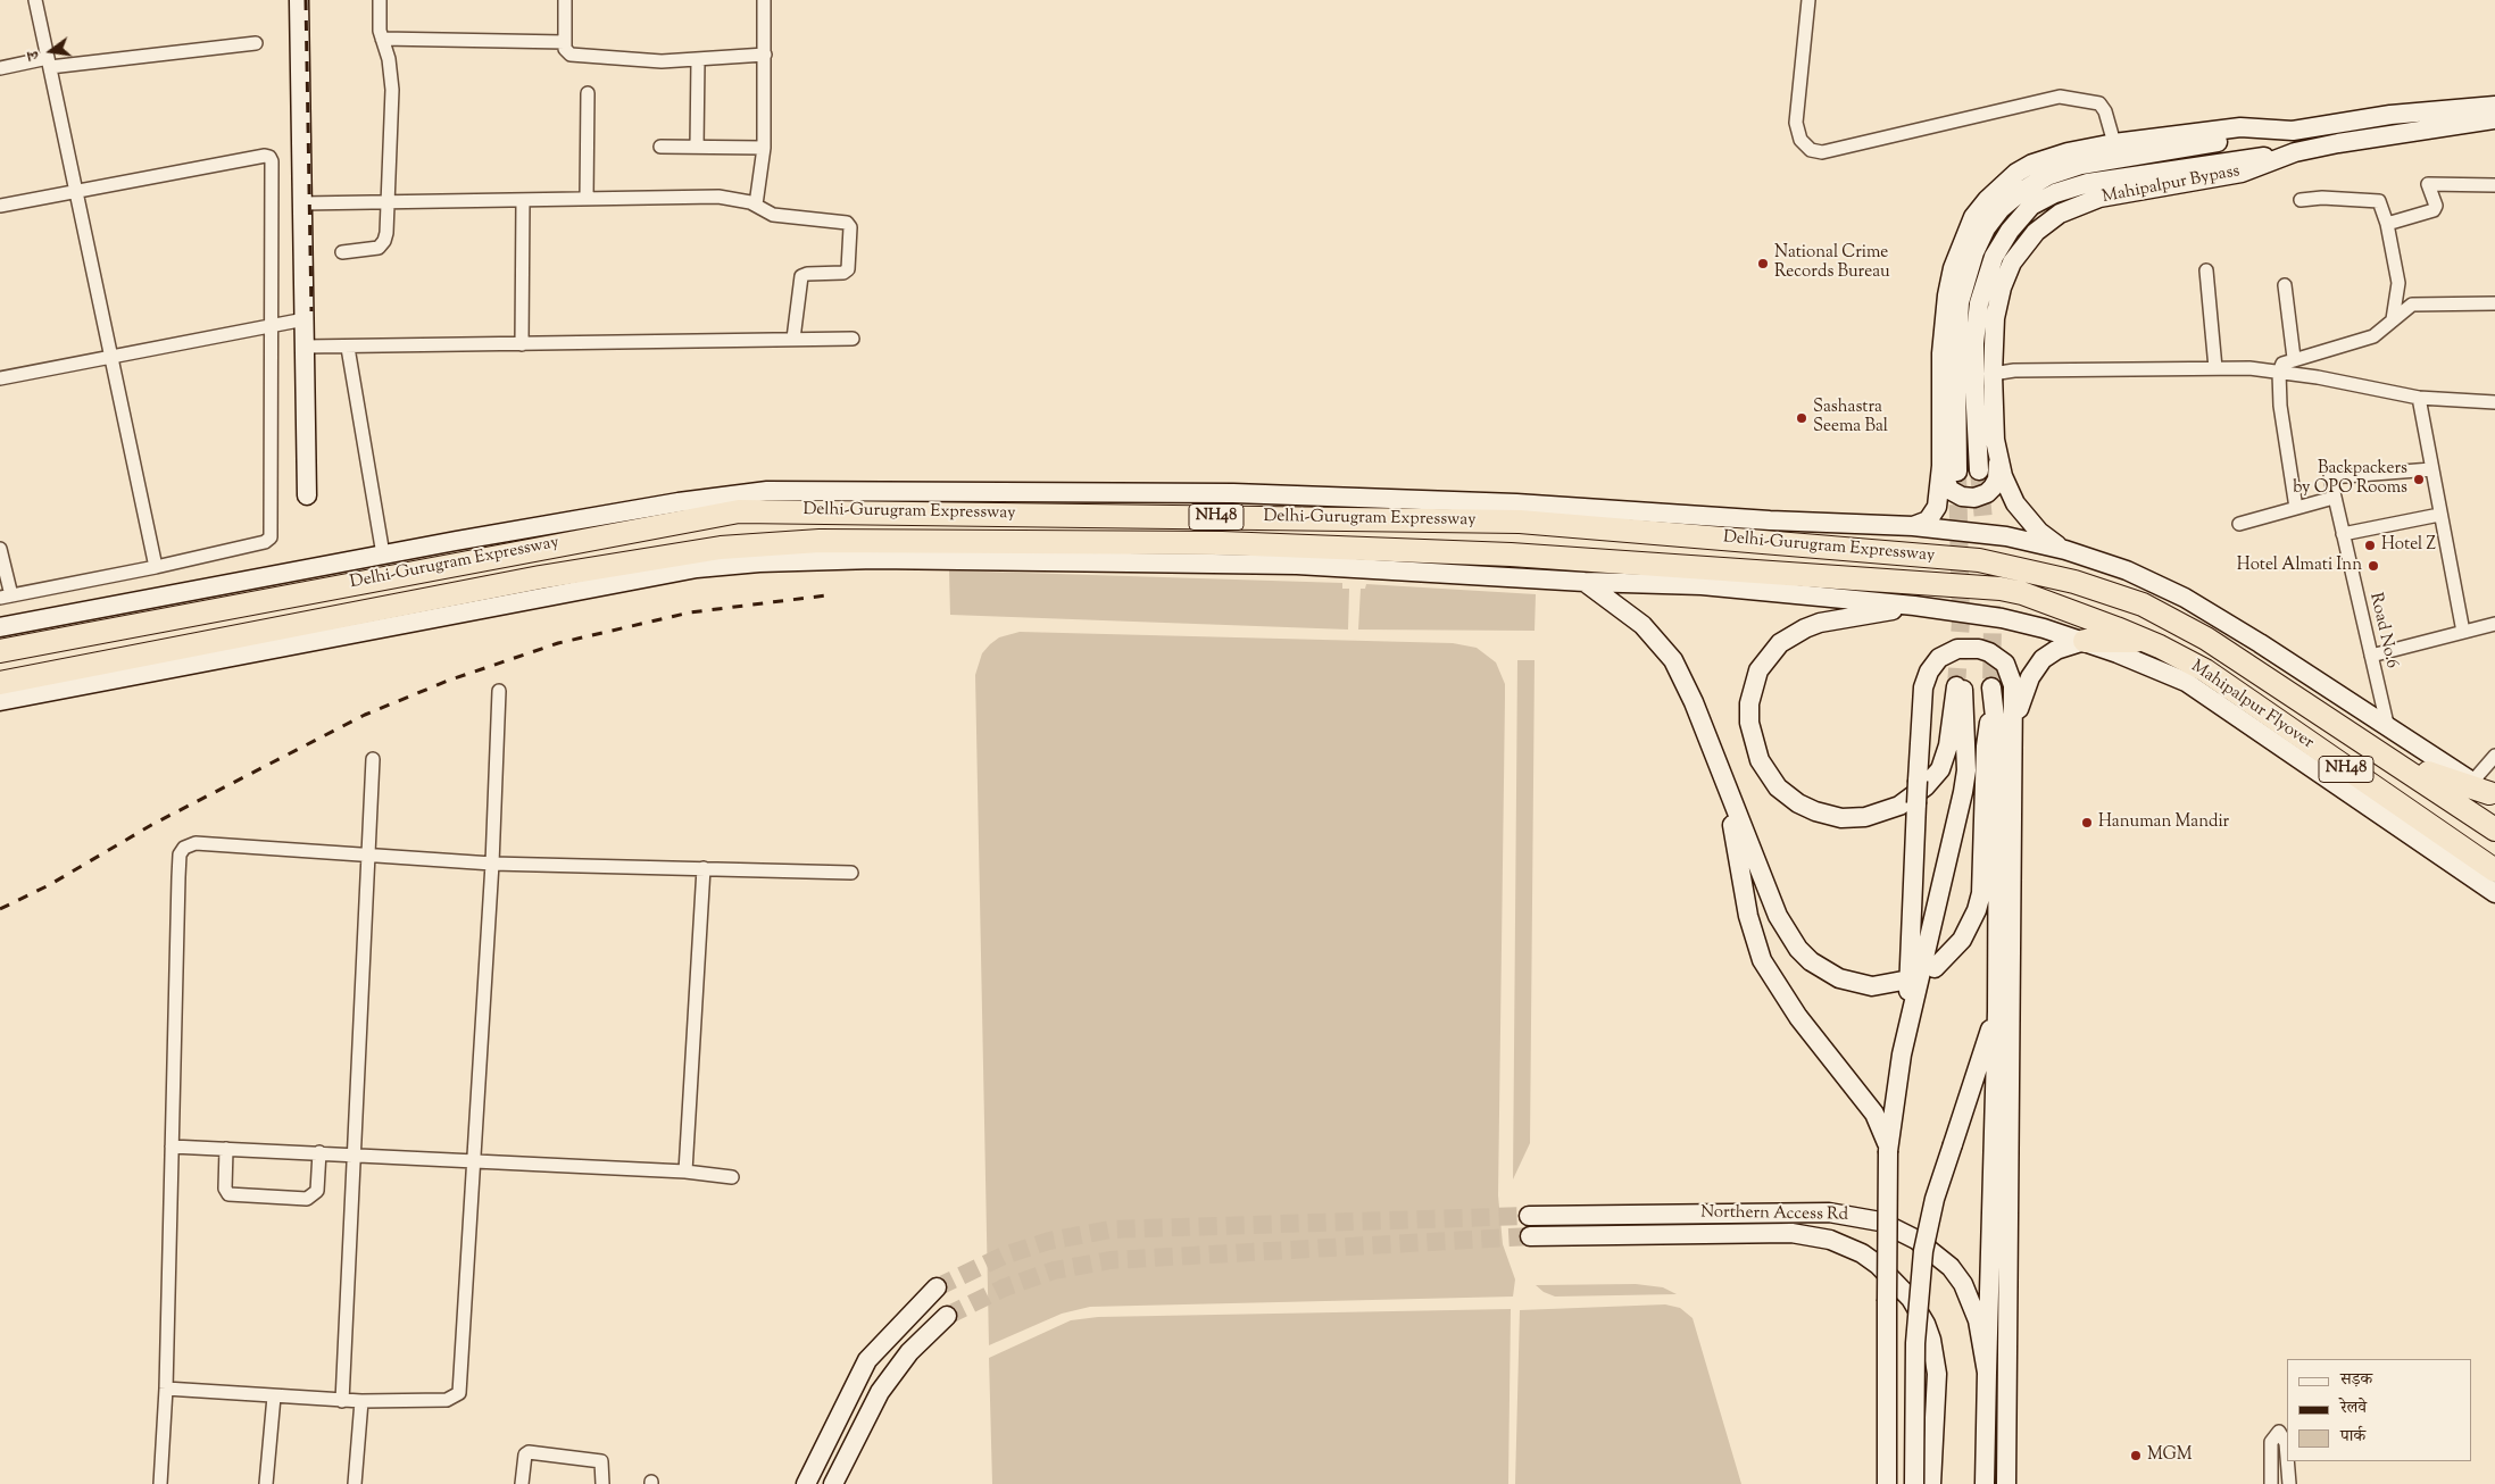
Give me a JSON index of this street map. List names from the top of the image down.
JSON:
{
  "streets": {
    "highway": ["Delhi-Gurugram Expressway", "NH48", "Mahipalpur Flyover"],
    "main road": ["Mahipalpur Bypass", "Northern Access Rd"],
    "street": ["Road No.6"]
  },
  "crossings": [
    ["Delhi-Gurugram Expressway", "NH48"],
    ["Delhi-Gurugram Expressway", "Mahipalpur Flyover"]
  ],
  "places": [
    "National Crime Records Bureau",
    "Sashastra Seema Bal",
    "Backpackers by OPO Rooms",
    "Hotel Z",
    "Hotel Almati Inn",
    "Hanuman Mandir",
    "MGM"
  ],
  "legend": ["सड़क", "रेलवे", "पार्क"],
  "north": "left"
}
